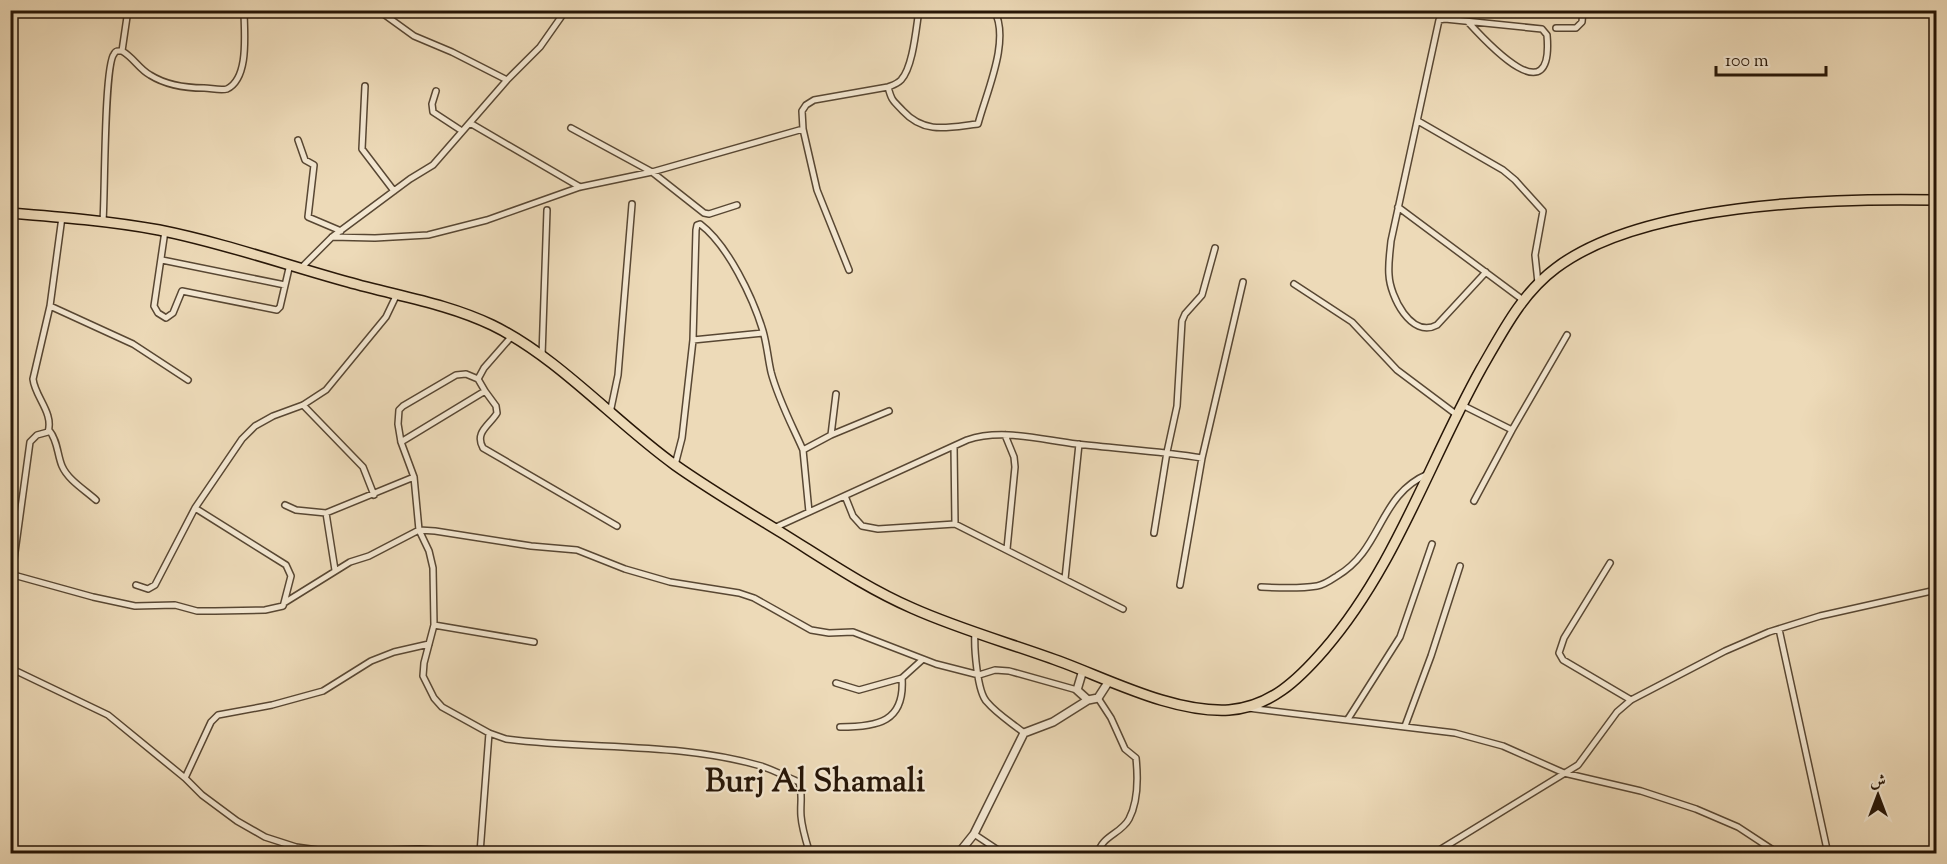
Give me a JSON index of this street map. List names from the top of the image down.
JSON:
{
  "districts": ["Burj Al Shamali"],
  "scale_bar": "100 m",
  "north": "top"
}
